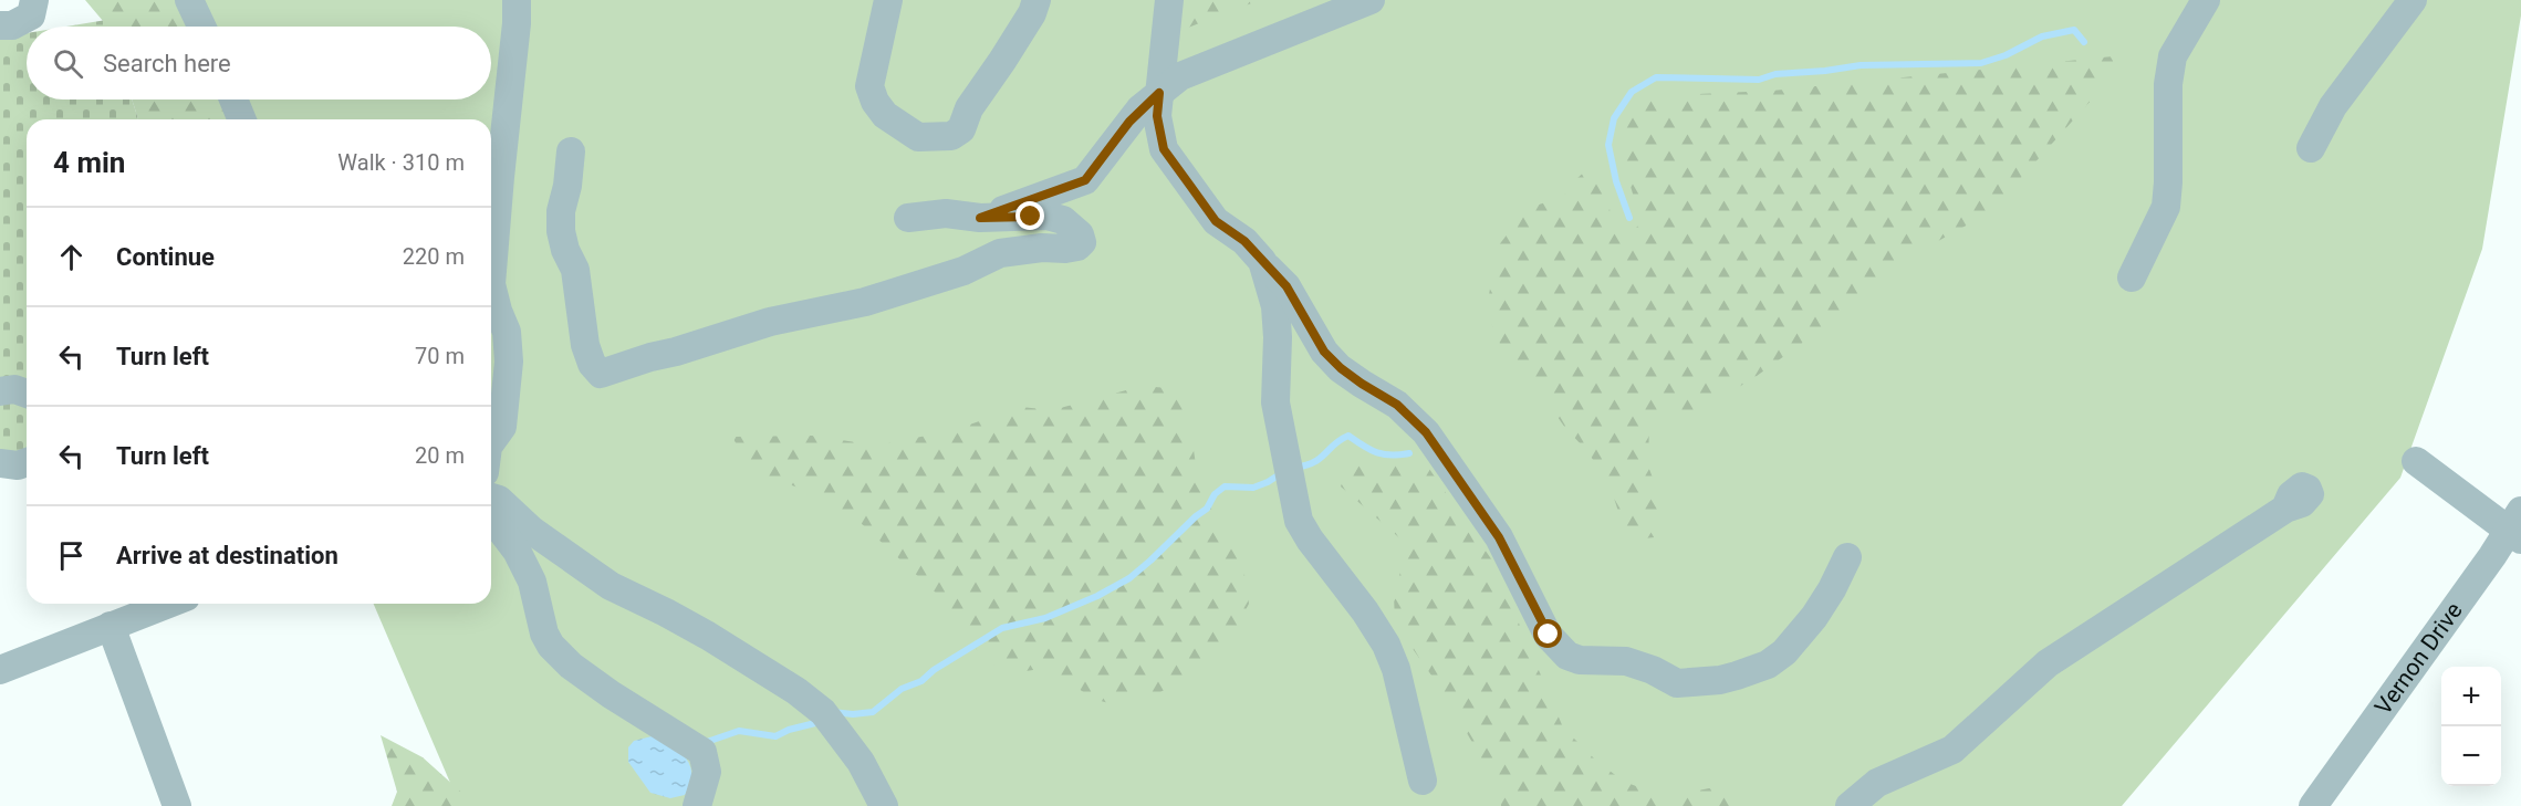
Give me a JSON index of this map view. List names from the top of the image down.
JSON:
{
  "streets": {
    "street": ["Vernon Drive"]
  },
  "page": {
    "search": "Search here",
    "heading": ["4 min", "Walk · 310 m"],
    "list": [
      ["Continue", "220 m"],
      ["Turn left", "70 m"],
      ["Turn left", "20 m"],
      "Arrive at destination"
    ],
    "map_buttons": ["+", "−"]
  }
}
